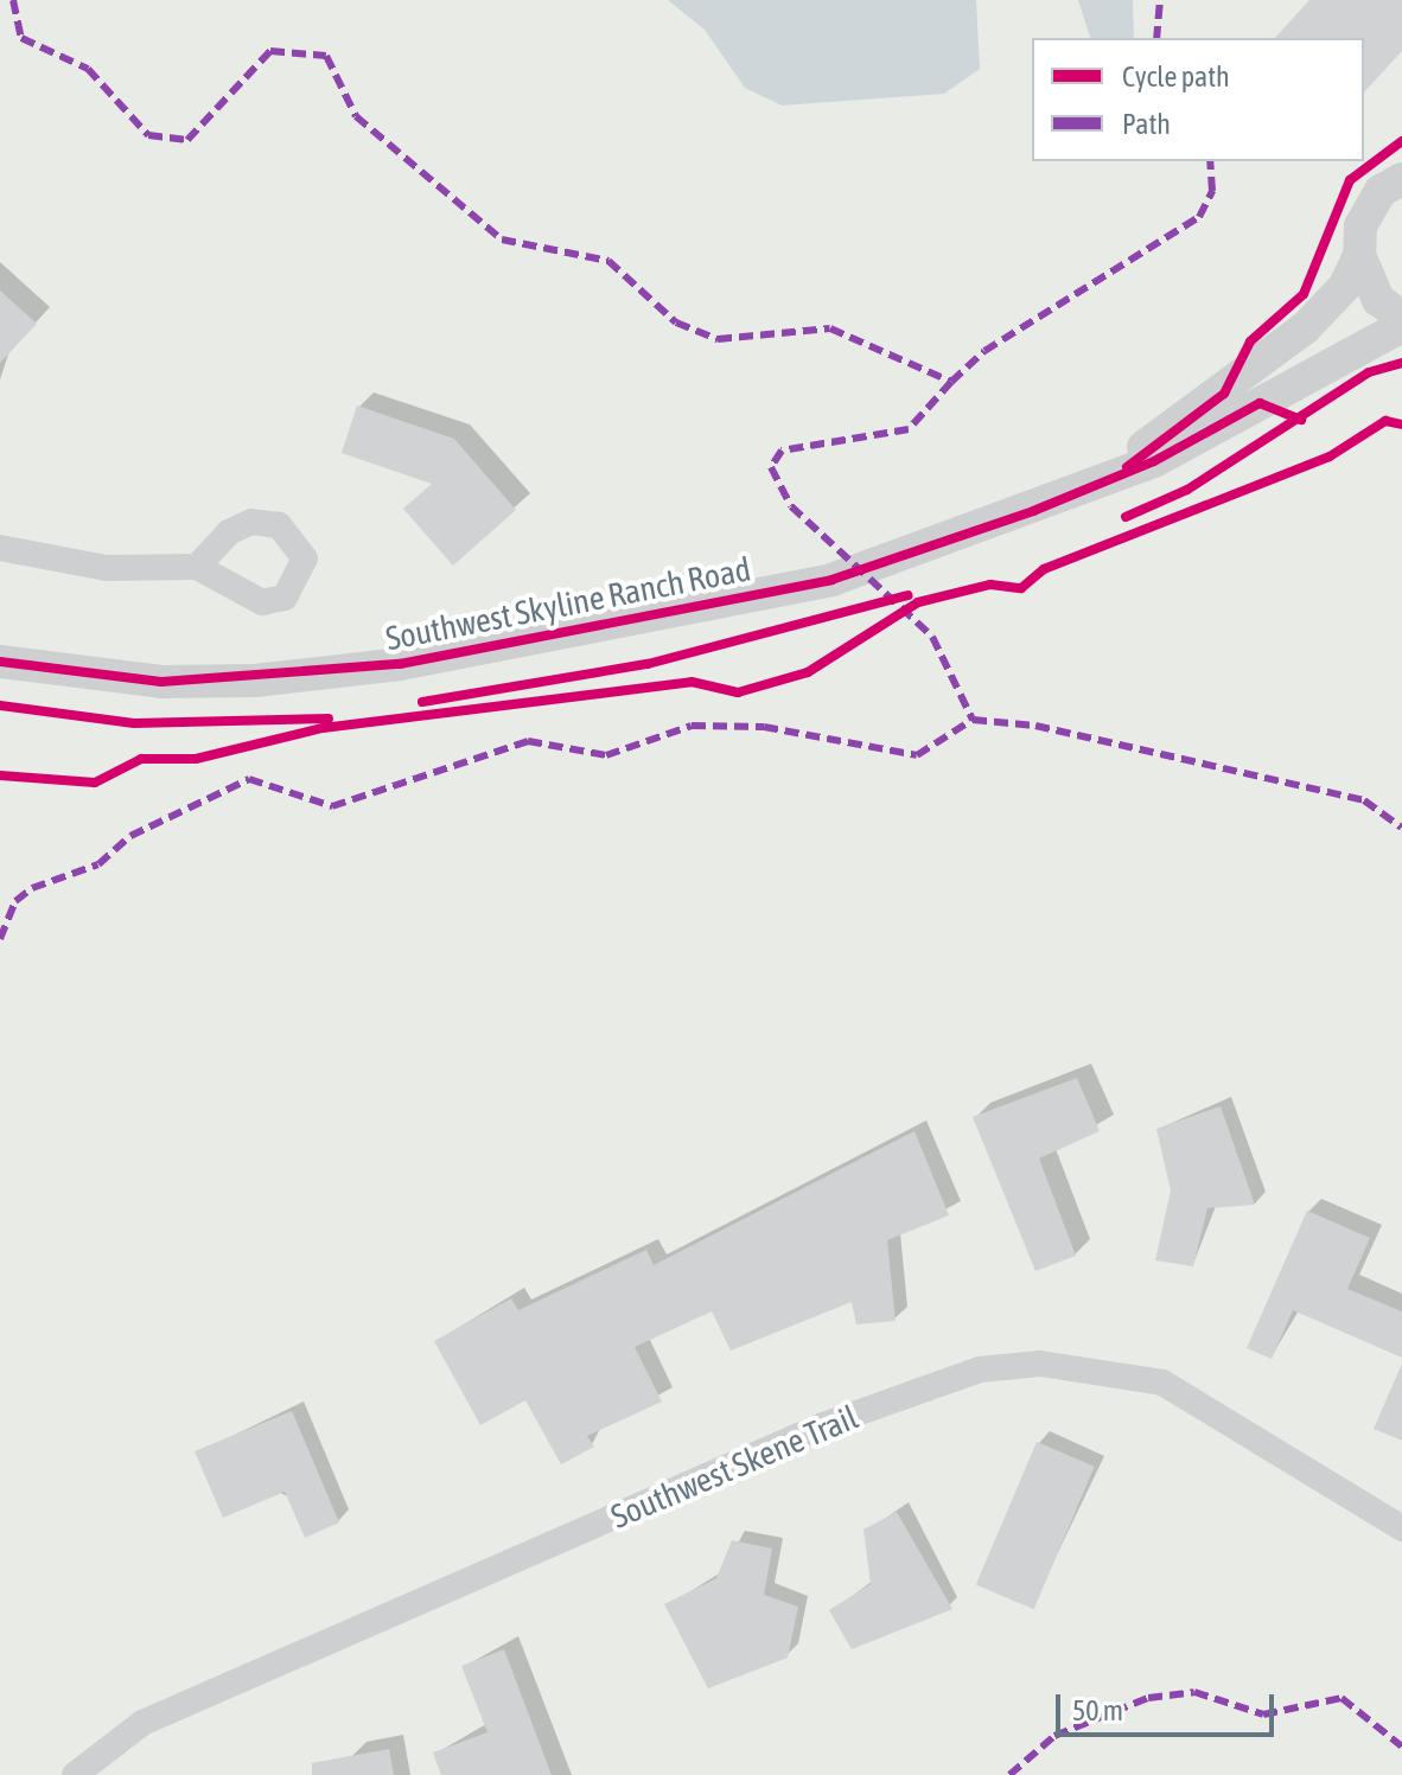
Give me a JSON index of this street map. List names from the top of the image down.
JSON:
{
  "streets": {
    "street": ["Southwest Skyline Ranch Road", "Southwest Skene Trail"]
  },
  "legend": ["Cycle path", "Path"],
  "scale_bar": "50 m"
}
